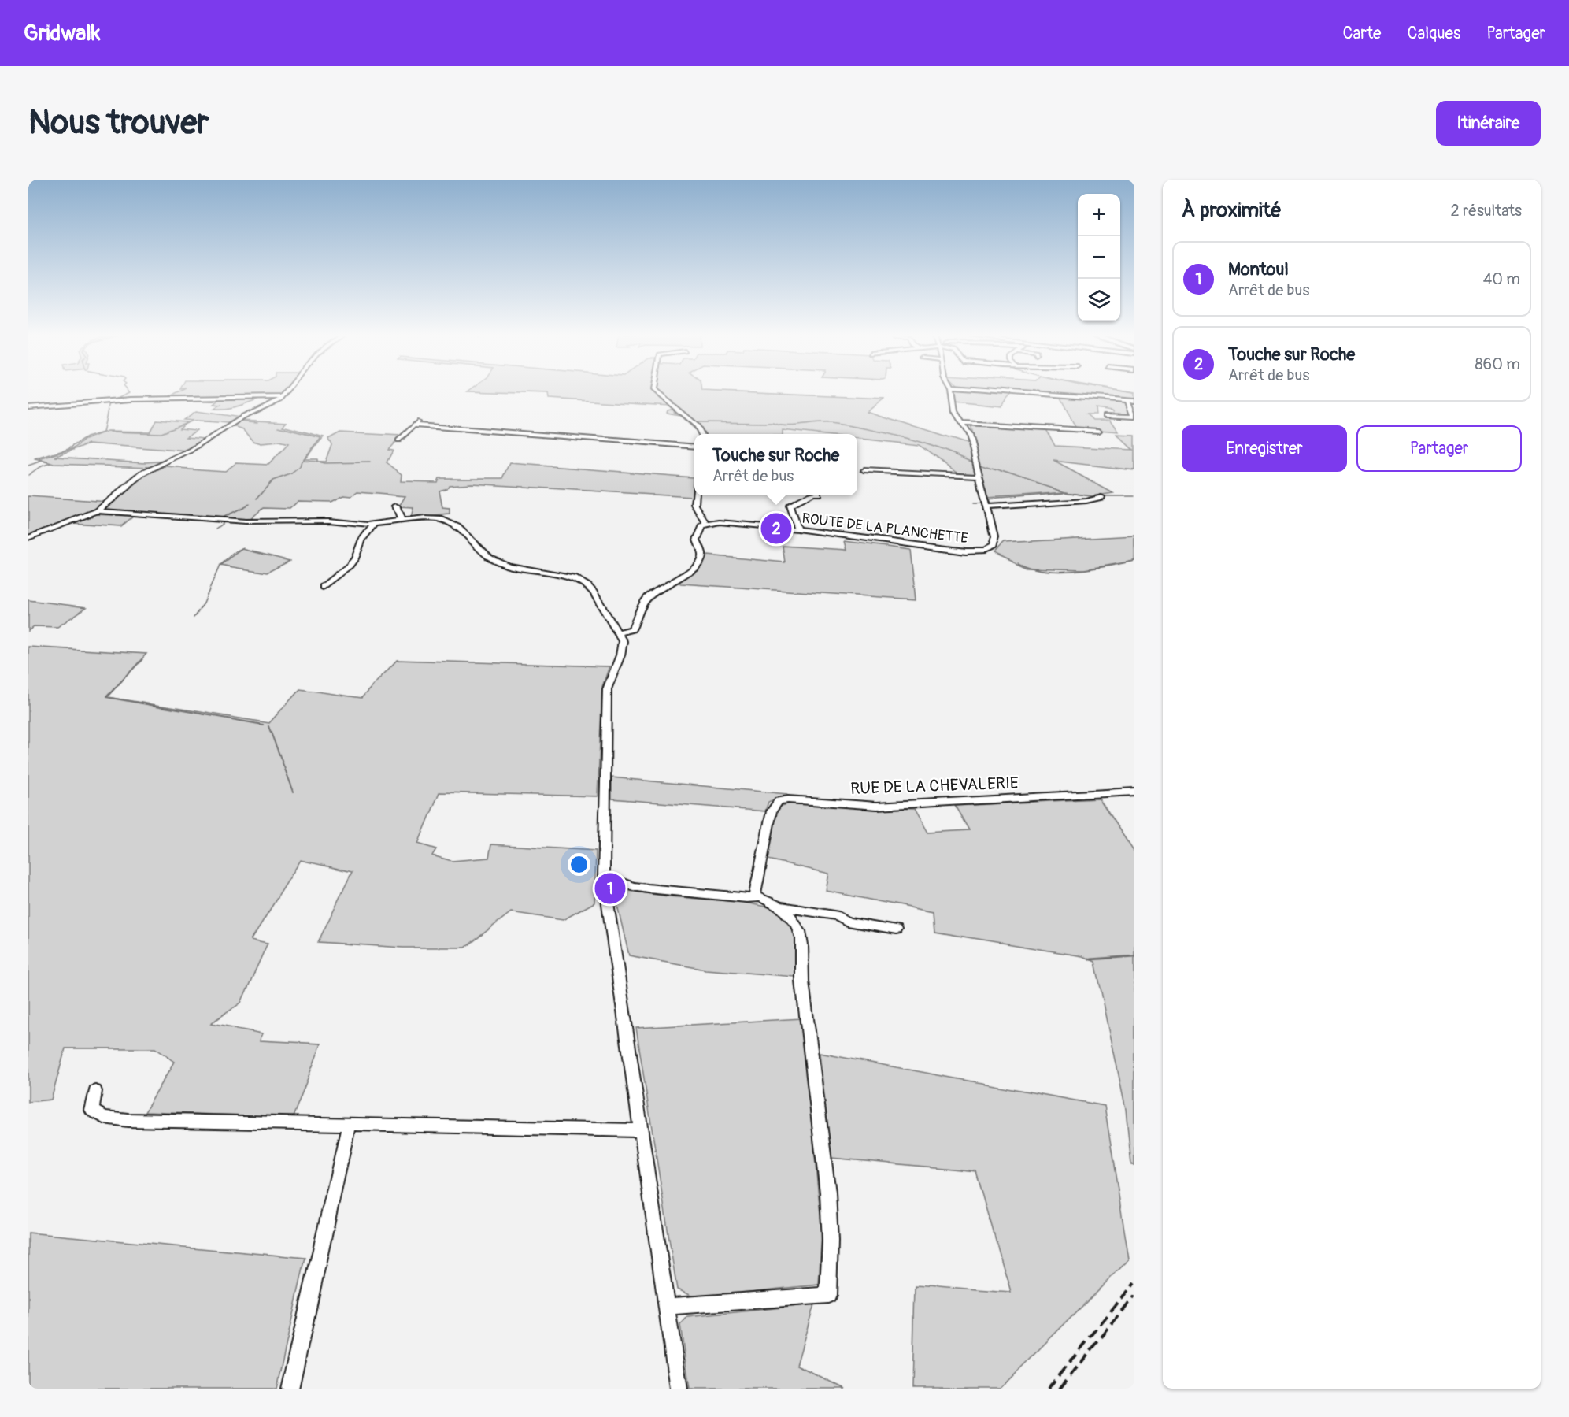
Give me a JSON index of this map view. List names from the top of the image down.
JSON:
{
  "streets": {
    "street": ["ROUTE DE LA PLANCHETTE", "RUE DE LA CHEVALERIE"]
  },
  "page": {
    "header": "Gridwalk",
    "nav": ["Carte", "Calques", "Partager"],
    "buttons": [
      "Itinéraire",
      ["Enregistrer", "Partager"]
    ],
    "title": "Nous trouver",
    "heading": ["À proximité", "2 résultats"],
    "map_buttons": ["+", "−"],
    "list": [
      {
        "mark": "1",
        "name": "Montoul",
        "note": "Arrêt de bus",
        "value": "40 m"
      },
      {
        "mark": "2",
        "name": "Touche sur Roche",
        "note": "Arrêt de bus",
        "value": "860 m"
      }
    ],
    "popup": ["Touche sur Roche", "Arrêt de bus"],
    "pins": ["2", "1"]
  }
}
